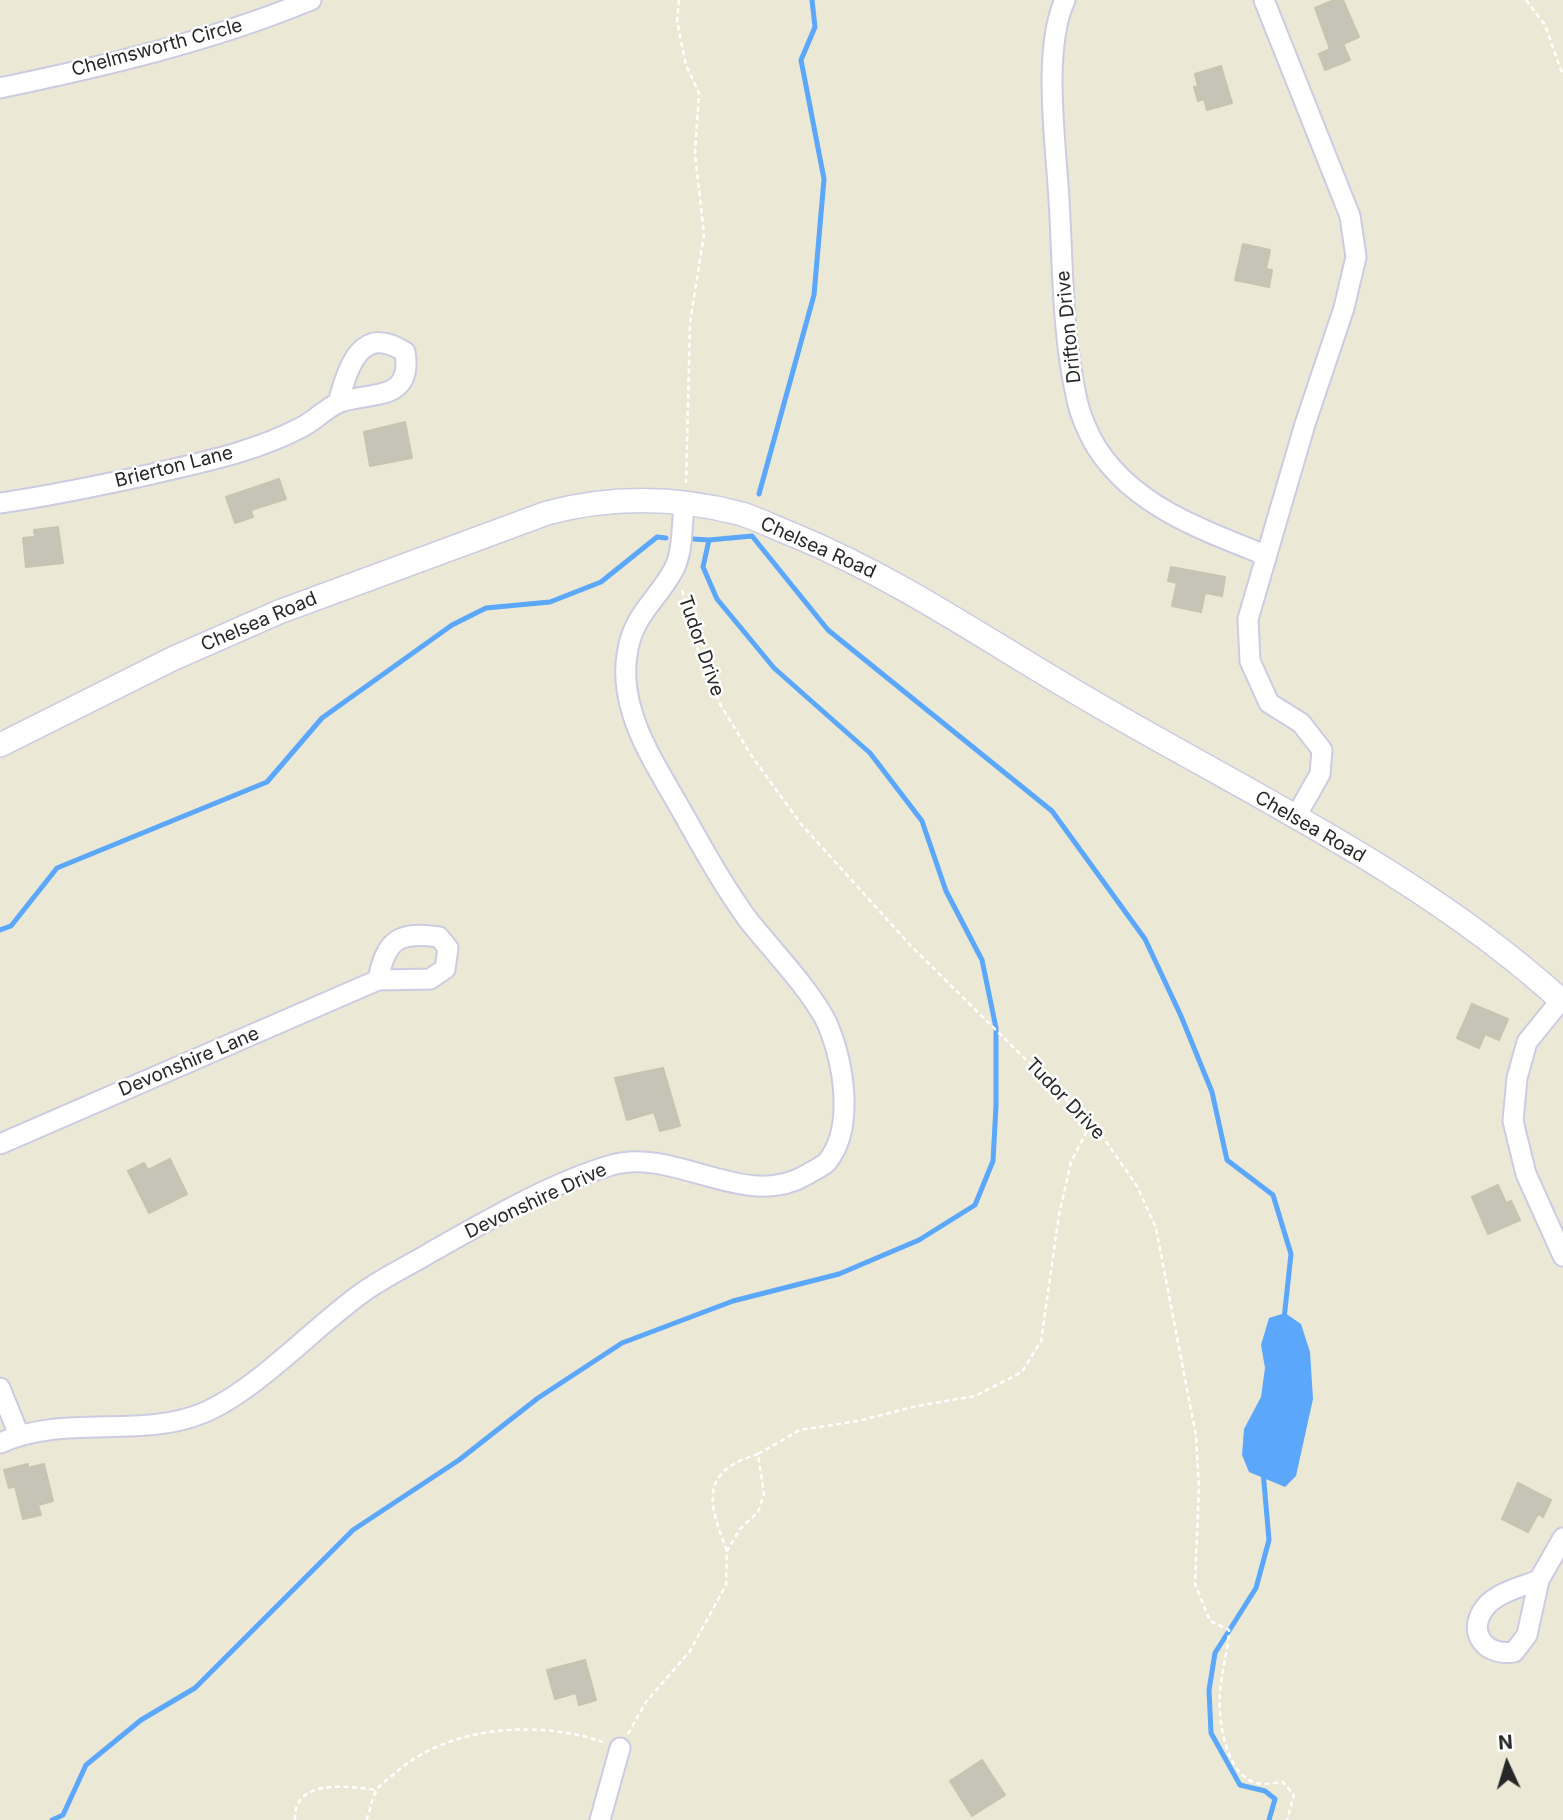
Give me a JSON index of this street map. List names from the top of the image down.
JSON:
{
  "streets": {
    "street": [
      "Chelmsworth Circle",
      "Drifton Drive",
      "Brierton Lane",
      "Chelsea Road",
      "Devonshire Lane",
      "Devonshire Drive"
    ],
    "path": ["Tudor Drive"]
  },
  "crossings": [
    ["Tudor Drive", "Devonshire Drive"]
  ],
  "north": "top"
}
